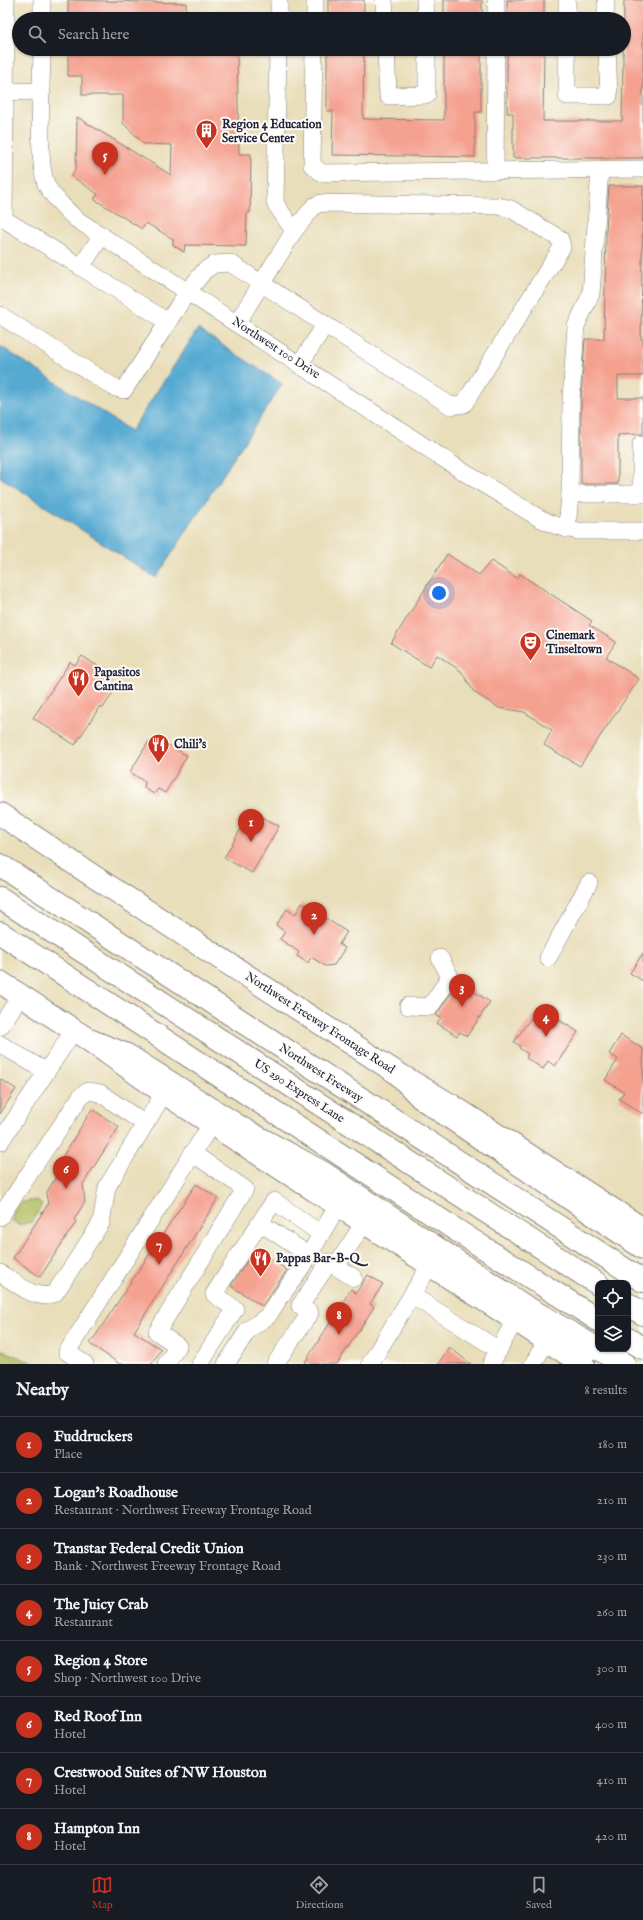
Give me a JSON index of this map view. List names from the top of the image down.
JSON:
{
  "streets": {
    "main road": ["Northwest Freeway Frontage Road", "Northwest Freeway", "US 290 Express Lane"],
    "street": ["Northwest 100 Drive"]
  },
  "places": {
    "building": ["Region 4 Education Service Center"],
    "theatre": ["Cinemark Tinseltown"],
    "restaurant": ["Papasitos Cantina", "Chili's", "Pappas Bar-B-Q"]
  },
  "page": {
    "search": "Search here",
    "pins": [
      "5",
      "1",
      "2",
      "3",
      "4",
      "6",
      "7",
      "8"
    ],
    "heading": ["Nearby", "8 results"],
    "list": [
      {
        "mark": "1",
        "name": "Fuddruckers",
        "note": "Place",
        "value": "180 m"
      },
      {
        "mark": "2",
        "name": "Logan's Roadhouse",
        "note": "Restaurant · Northwest Freeway Frontage Road",
        "value": "210 m"
      },
      {
        "mark": "3",
        "name": "Transtar Federal Credit Union",
        "note": "Bank · Northwest Freeway Frontage Road",
        "value": "230 m"
      },
      {
        "mark": "4",
        "name": "The Juicy Crab",
        "note": "Restaurant",
        "value": "260 m"
      },
      {
        "mark": "5",
        "name": "Region 4 Store",
        "note": "Shop · Northwest 100 Drive",
        "value": "300 m"
      },
      {
        "mark": "6",
        "name": "Red Roof Inn",
        "note": "Hotel",
        "value": "400 m"
      },
      {
        "mark": "7",
        "name": "Crestwood Suites of NW Houston",
        "note": "Hotel",
        "value": "410 m"
      },
      {
        "mark": "8",
        "name": "Hampton Inn",
        "note": "Hotel",
        "value": "420 m"
      }
    ],
    "nav": ["Map", "Directions", "Saved"]
  }
}
